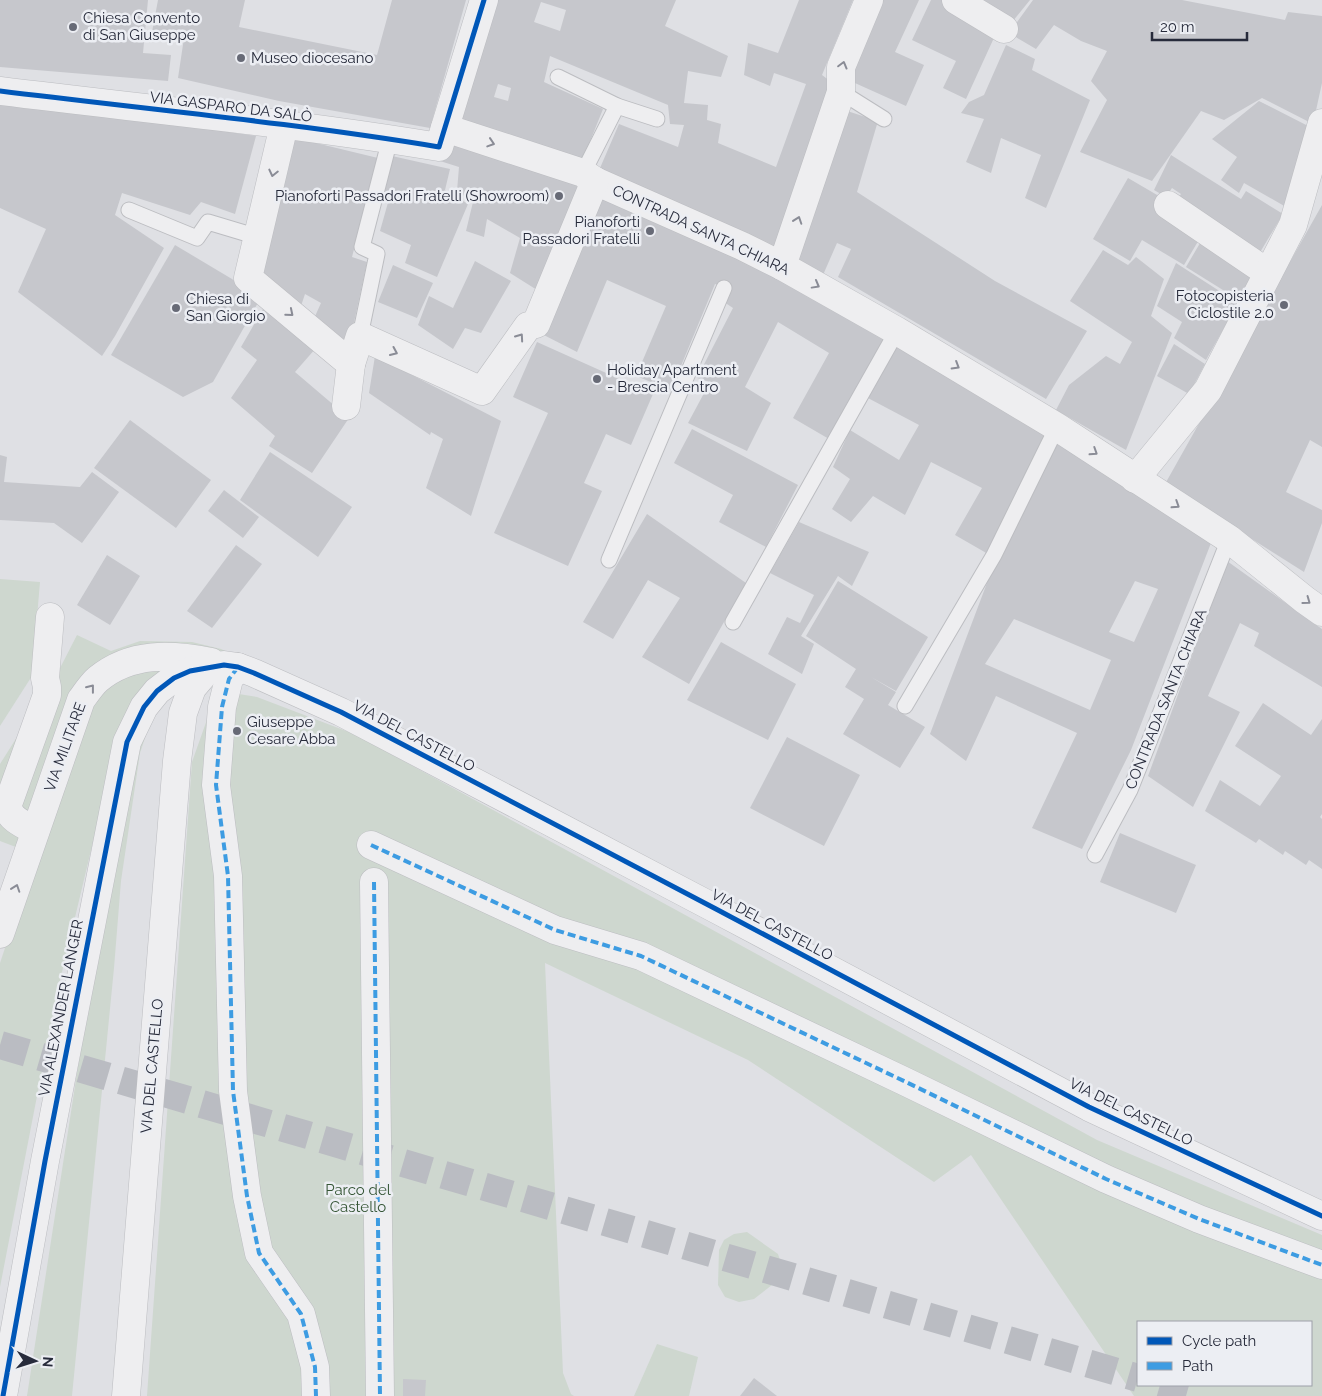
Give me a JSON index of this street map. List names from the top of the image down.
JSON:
{
  "streets": {
    "street": [
      "VIA GASPARO DA SALÒ",
      "CONTRADA SANTA CHIARA",
      "VIA DEL CASTELLO",
      "VIA MILITARE",
      "VIA ALEXANDER LANGER"
    ]
  },
  "crossings": [
    ["VIA GASPARO DA SALÒ", "CONTRADA SANTA CHIARA"],
    ["VIA DEL CASTELLO", "VIA MILITARE"],
    ["VIA DEL CASTELLO", "VIA ALEXANDER LANGER"],
    ["VIA MILITARE", "VIA ALEXANDER LANGER"]
  ],
  "one_way": ["CONTRADA SANTA CHIARA", "VIA MILITARE"],
  "parks": ["Parco del Castello"],
  "places": [
    "Chiesa Convento di San Giuseppe",
    "Museo diocesano",
    "Pianoforti Passadori Fratelli (Showroom)",
    "Pianoforti Passadori Fratelli",
    "Fotocopisteria Ciclostile 2.0",
    "Chiesa di San Giorgio",
    "Holiday Apartment - Brescia Centro",
    "Giuseppe Cesare Abba"
  ],
  "legend": ["Cycle path", "Path"],
  "scale_bar": "20 m",
  "north": "right"
}
